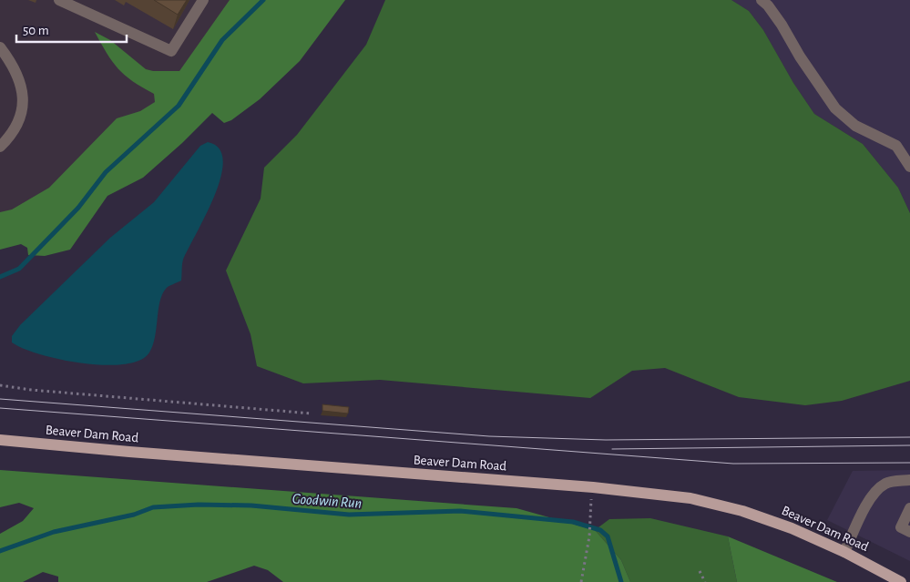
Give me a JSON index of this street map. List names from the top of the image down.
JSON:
{
  "streets": {
    "main road": ["Beaver Dam Road"]
  },
  "water": ["Goodwin Run"],
  "scale_bar": "50 m"
}
